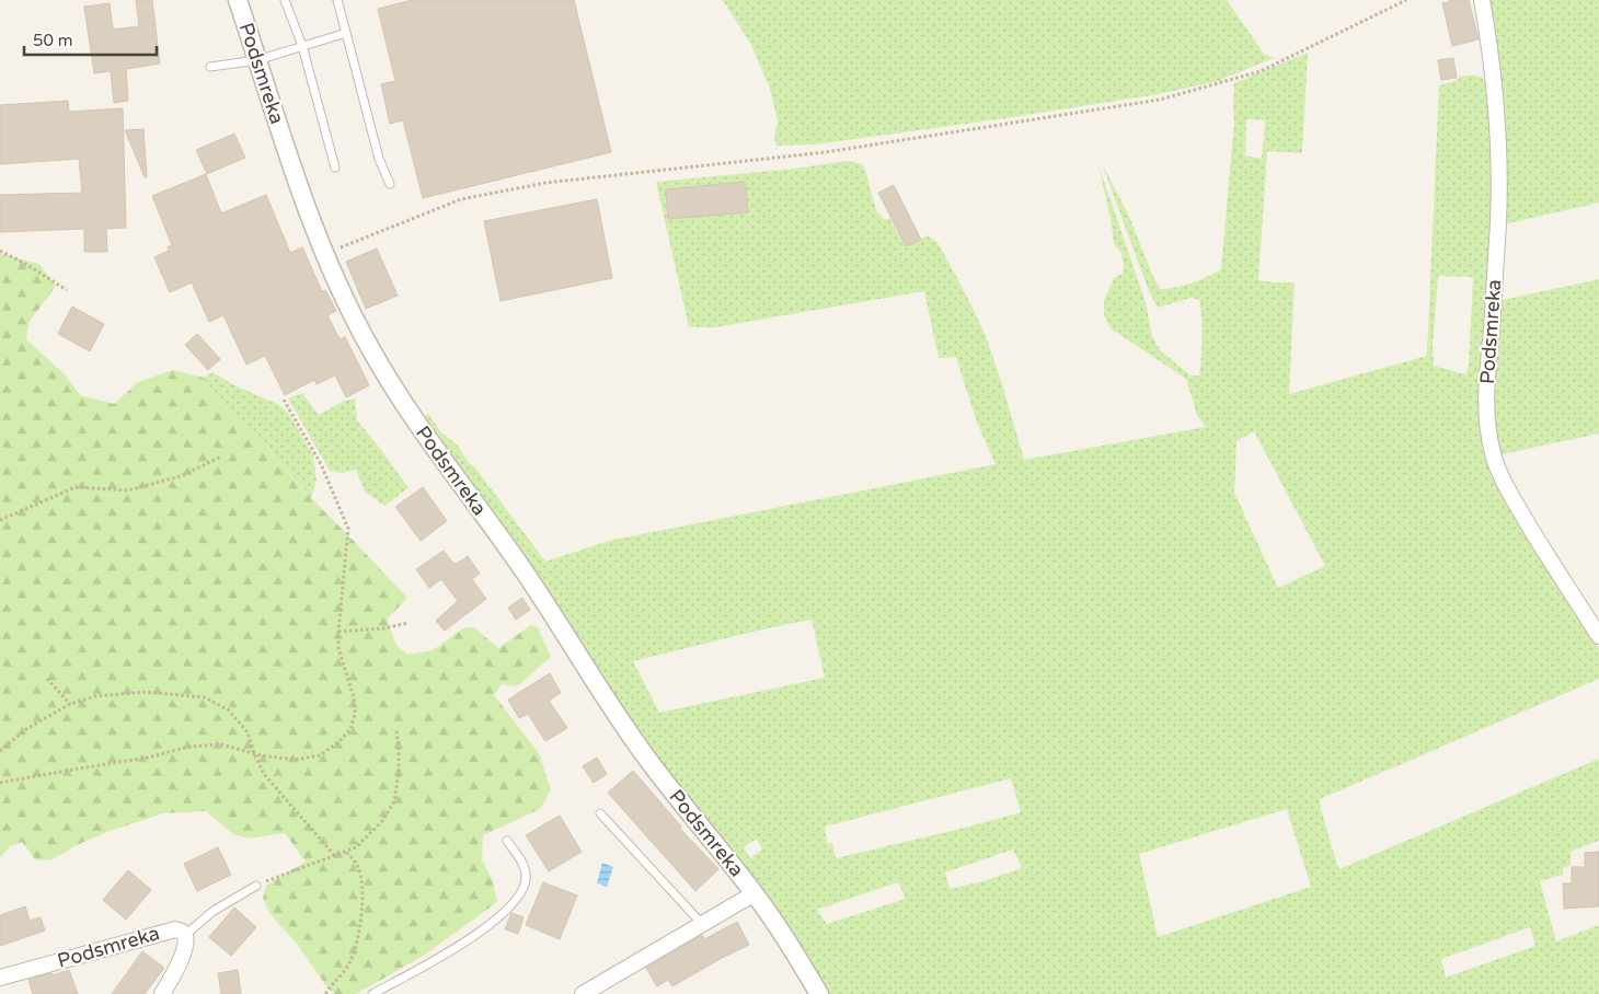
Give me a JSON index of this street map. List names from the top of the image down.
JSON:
{
  "streets": {
    "street": ["Podsmreka"]
  },
  "scale_bar": "50 m"
}
